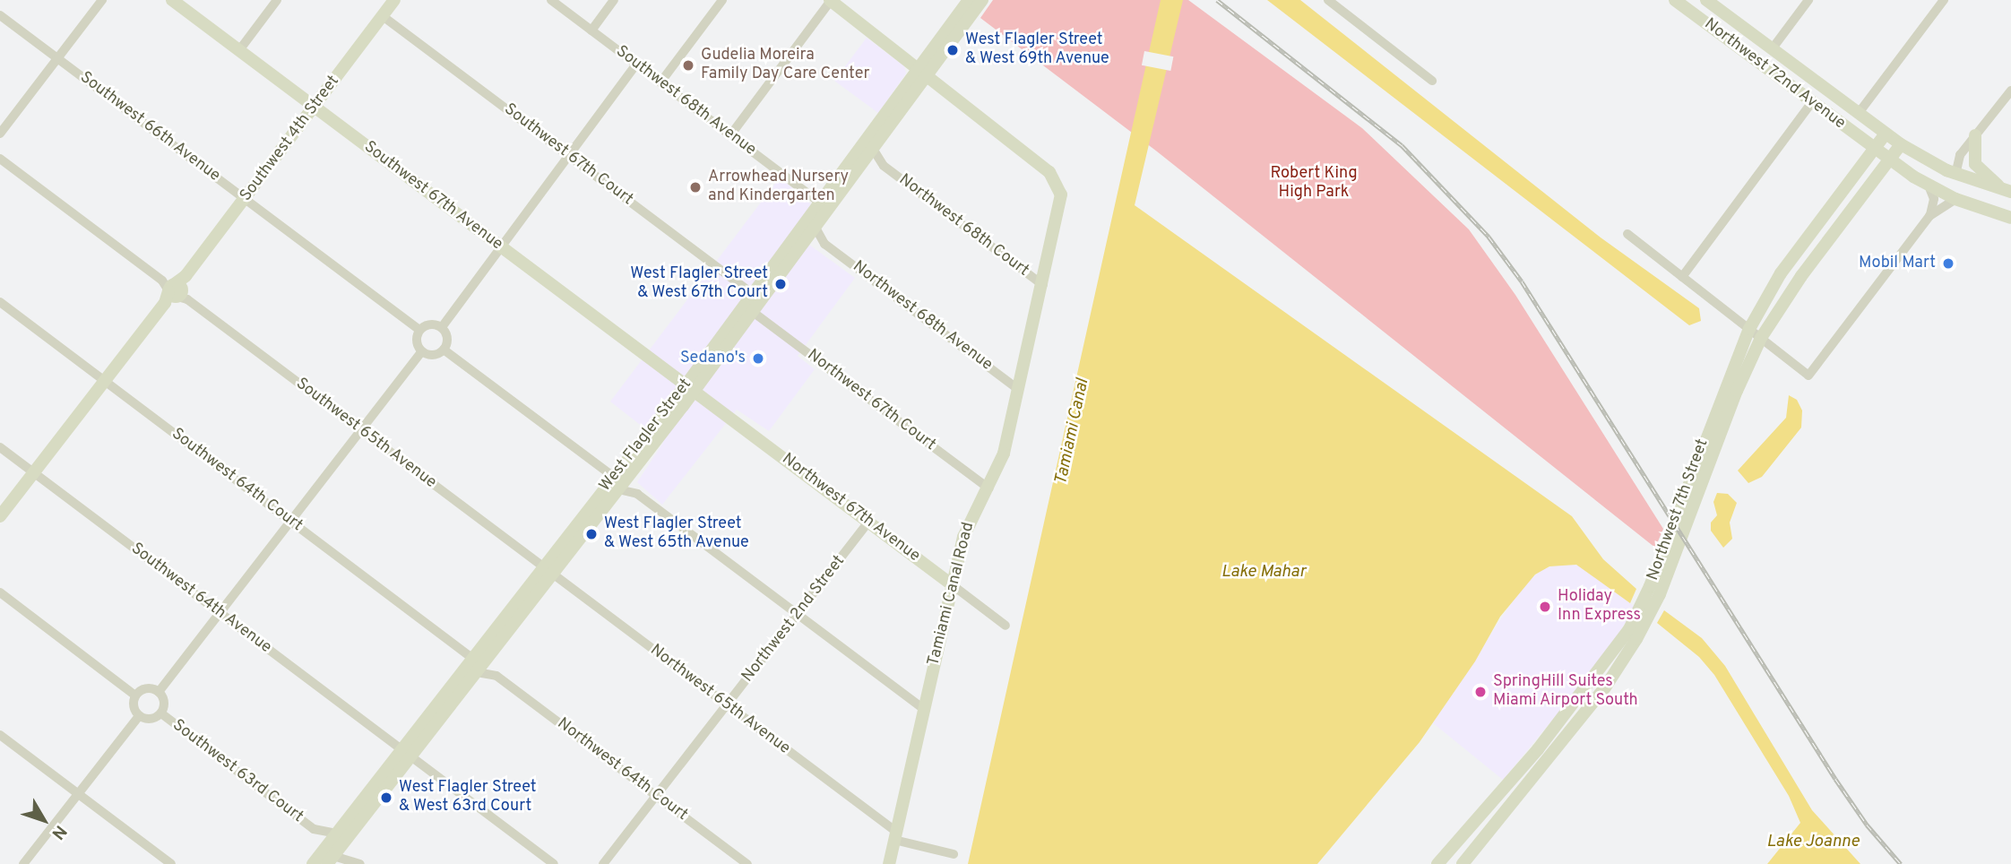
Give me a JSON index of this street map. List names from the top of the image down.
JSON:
{
  "streets": {
    "main road": [
      "Northwest 72nd Avenue",
      "Southwest 4th Street",
      "Southwest 67th Avenue",
      "West Flagler Street",
      "Northwest 67th Avenue",
      "Northwest 7th Street",
      "Tamiami Canal Road"
    ],
    "street": [
      "Southwest 68th Avenue",
      "Southwest 66th Avenue",
      "Southwest 67th Court",
      "Northwest 68th Court",
      "Northwest 68th Avenue",
      "Northwest 67th Court",
      "Southwest 65th Avenue",
      "Southwest 64th Court",
      "Southwest 64th Avenue",
      "Northwest 2nd Street",
      "Northwest 65th Avenue",
      "Northwest 64th Court",
      "Southwest 63rd Court"
    ]
  },
  "crossings": [
    ["Northwest 72nd Avenue", "Northwest 7th Street"],
    ["Southwest 68th Avenue", "West Flagler Street"],
    ["Southwest 66th Avenue", "Southwest 4th Street"],
    ["Southwest 4th Street", "Southwest 67th Court"],
    ["Southwest 4th Street", "Southwest 67th Avenue"],
    ["Southwest 4th Street", "Southwest 65th Avenue"],
    ["Southwest 4th Street", "Southwest 64th Court"],
    ["Southwest 4th Street", "Southwest 64th Avenue"],
    ["Southwest 67th Court", "West Flagler Street"],
    ["Southwest 67th Avenue", "West Flagler Street"],
    ["Southwest 67th Avenue", "Northwest 67th Avenue"],
    ["Northwest 68th Court", "West Flagler Street"],
    ["Northwest 68th Court", "Tamiami Canal Road"],
    ["Northwest 68th Avenue", "West Flagler Street"],
    ["Northwest 68th Avenue", "Tamiami Canal Road"],
    ["Northwest 67th Court", "West Flagler Street"],
    ["Northwest 67th Court", "Tamiami Canal Road"],
    ["Southwest 65th Avenue", "West Flagler Street"],
    ["Southwest 65th Avenue", "Northwest 65th Avenue"],
    ["West Flagler Street", "Southwest 64th Court"],
    ["West Flagler Street", "Northwest 67th Avenue"],
    ["West Flagler Street", "Tamiami Canal Road"],
    ["West Flagler Street", "Southwest 64th Avenue"],
    ["West Flagler Street", "Northwest 65th Avenue"],
    ["West Flagler Street", "Northwest 64th Court"],
    ["West Flagler Street", "Southwest 63rd Court"],
    ["Northwest 67th Avenue", "Tamiami Canal Road"],
    ["Northwest 67th Avenue", "Northwest 2nd Street"],
    ["Tamiami Canal Road", "Northwest 65th Avenue"],
    ["Northwest 2nd Street", "Northwest 65th Avenue"],
    ["Northwest 2nd Street", "Northwest 64th Court"]
  ],
  "water": ["Tamiami Canal", "Lake Mahar", "Lake Joanne"],
  "parks": ["Robert King High Park"],
  "places": [
    "West Flagler Street & West 69th Avenue",
    "Gudelia Moreira Family Day Care Center",
    "Arrowhead Nursery and Kindergarten",
    "Mobil Mart",
    "West Flagler Street & West 67th Court",
    "Sedano's",
    "West Flagler Street & West 65th Avenue",
    "Holiday Inn Express",
    "SpringHill Suites Miami Airport South",
    "West Flagler Street & West 63rd Court"
  ],
  "north": "bottom right"
}
